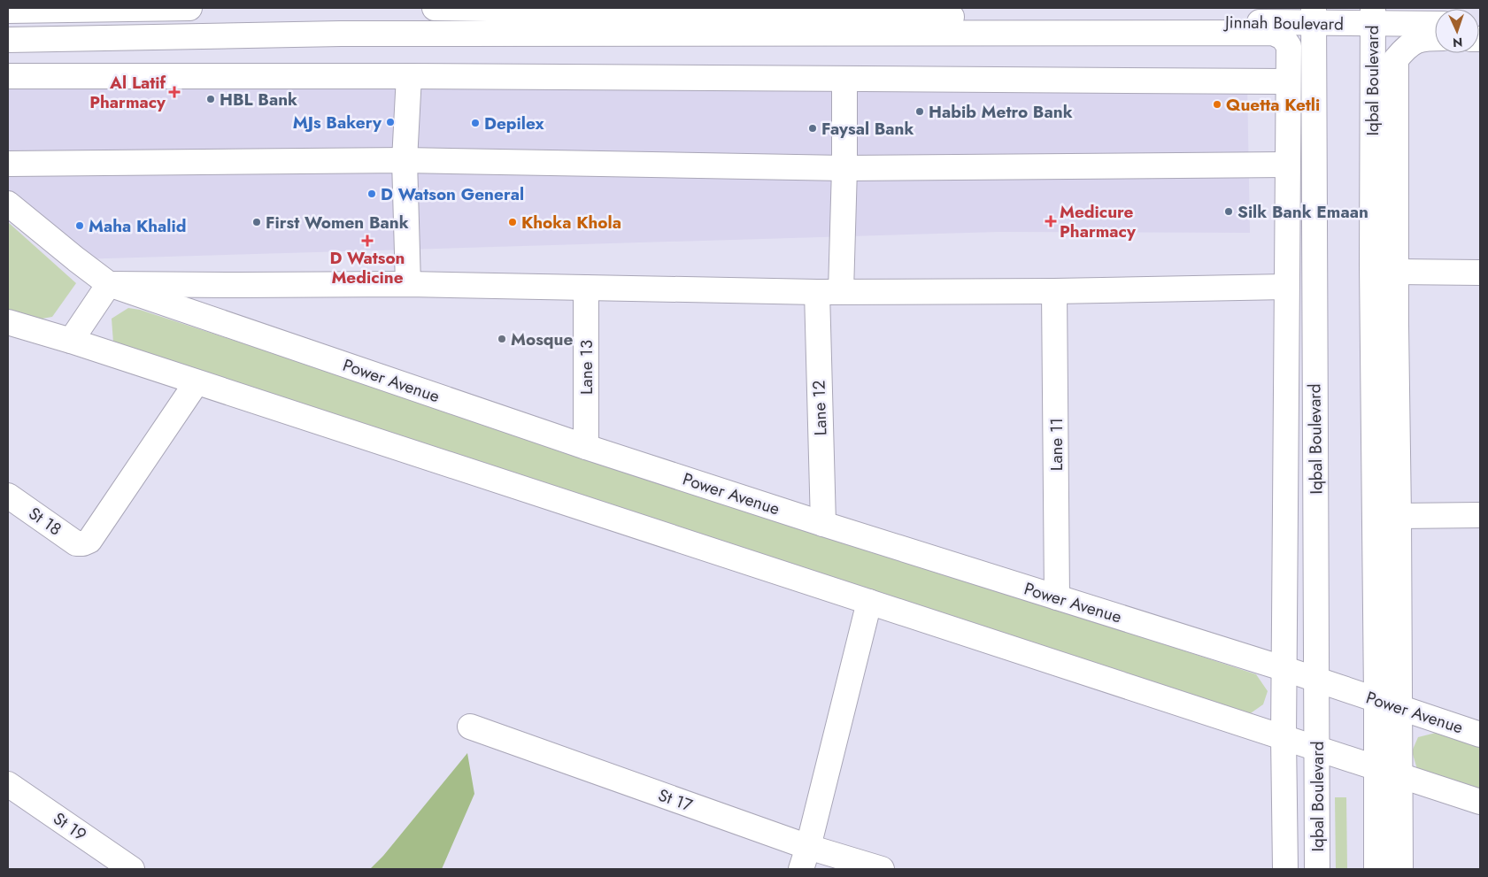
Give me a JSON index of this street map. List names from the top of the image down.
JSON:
{
  "streets": {
    "street": [
      "Jinnah Boulevard",
      "Iqbal Boulevard",
      "Lane 13",
      "Power Avenue",
      "Lane 12",
      "Lane 11",
      "St 18",
      "St 17",
      "St 19"
    ]
  },
  "crossings": [
    ["Jinnah Boulevard", "Iqbal Boulevard"],
    ["Iqbal Boulevard", "Power Avenue"],
    ["Lane 13", "Power Avenue"],
    ["Power Avenue", "Lane 12"],
    ["Power Avenue", "Lane 11"]
  ],
  "places": {
    "health": ["Al Latif Pharmacy", "Medicure Pharmacy", "D Watson Medicine"],
    "other": [
      "HBL Bank",
      "Quetta Ketli",
      "Habib Metro Bank",
      "MJs Bakery",
      "Depilex",
      "Faysal Bank",
      "D Watson General",
      "Silk Bank Emaan",
      "First Women Bank",
      "Khoka Khola",
      "Maha Khalid",
      "Mosque"
    ]
  },
  "north": "bottom"
}
